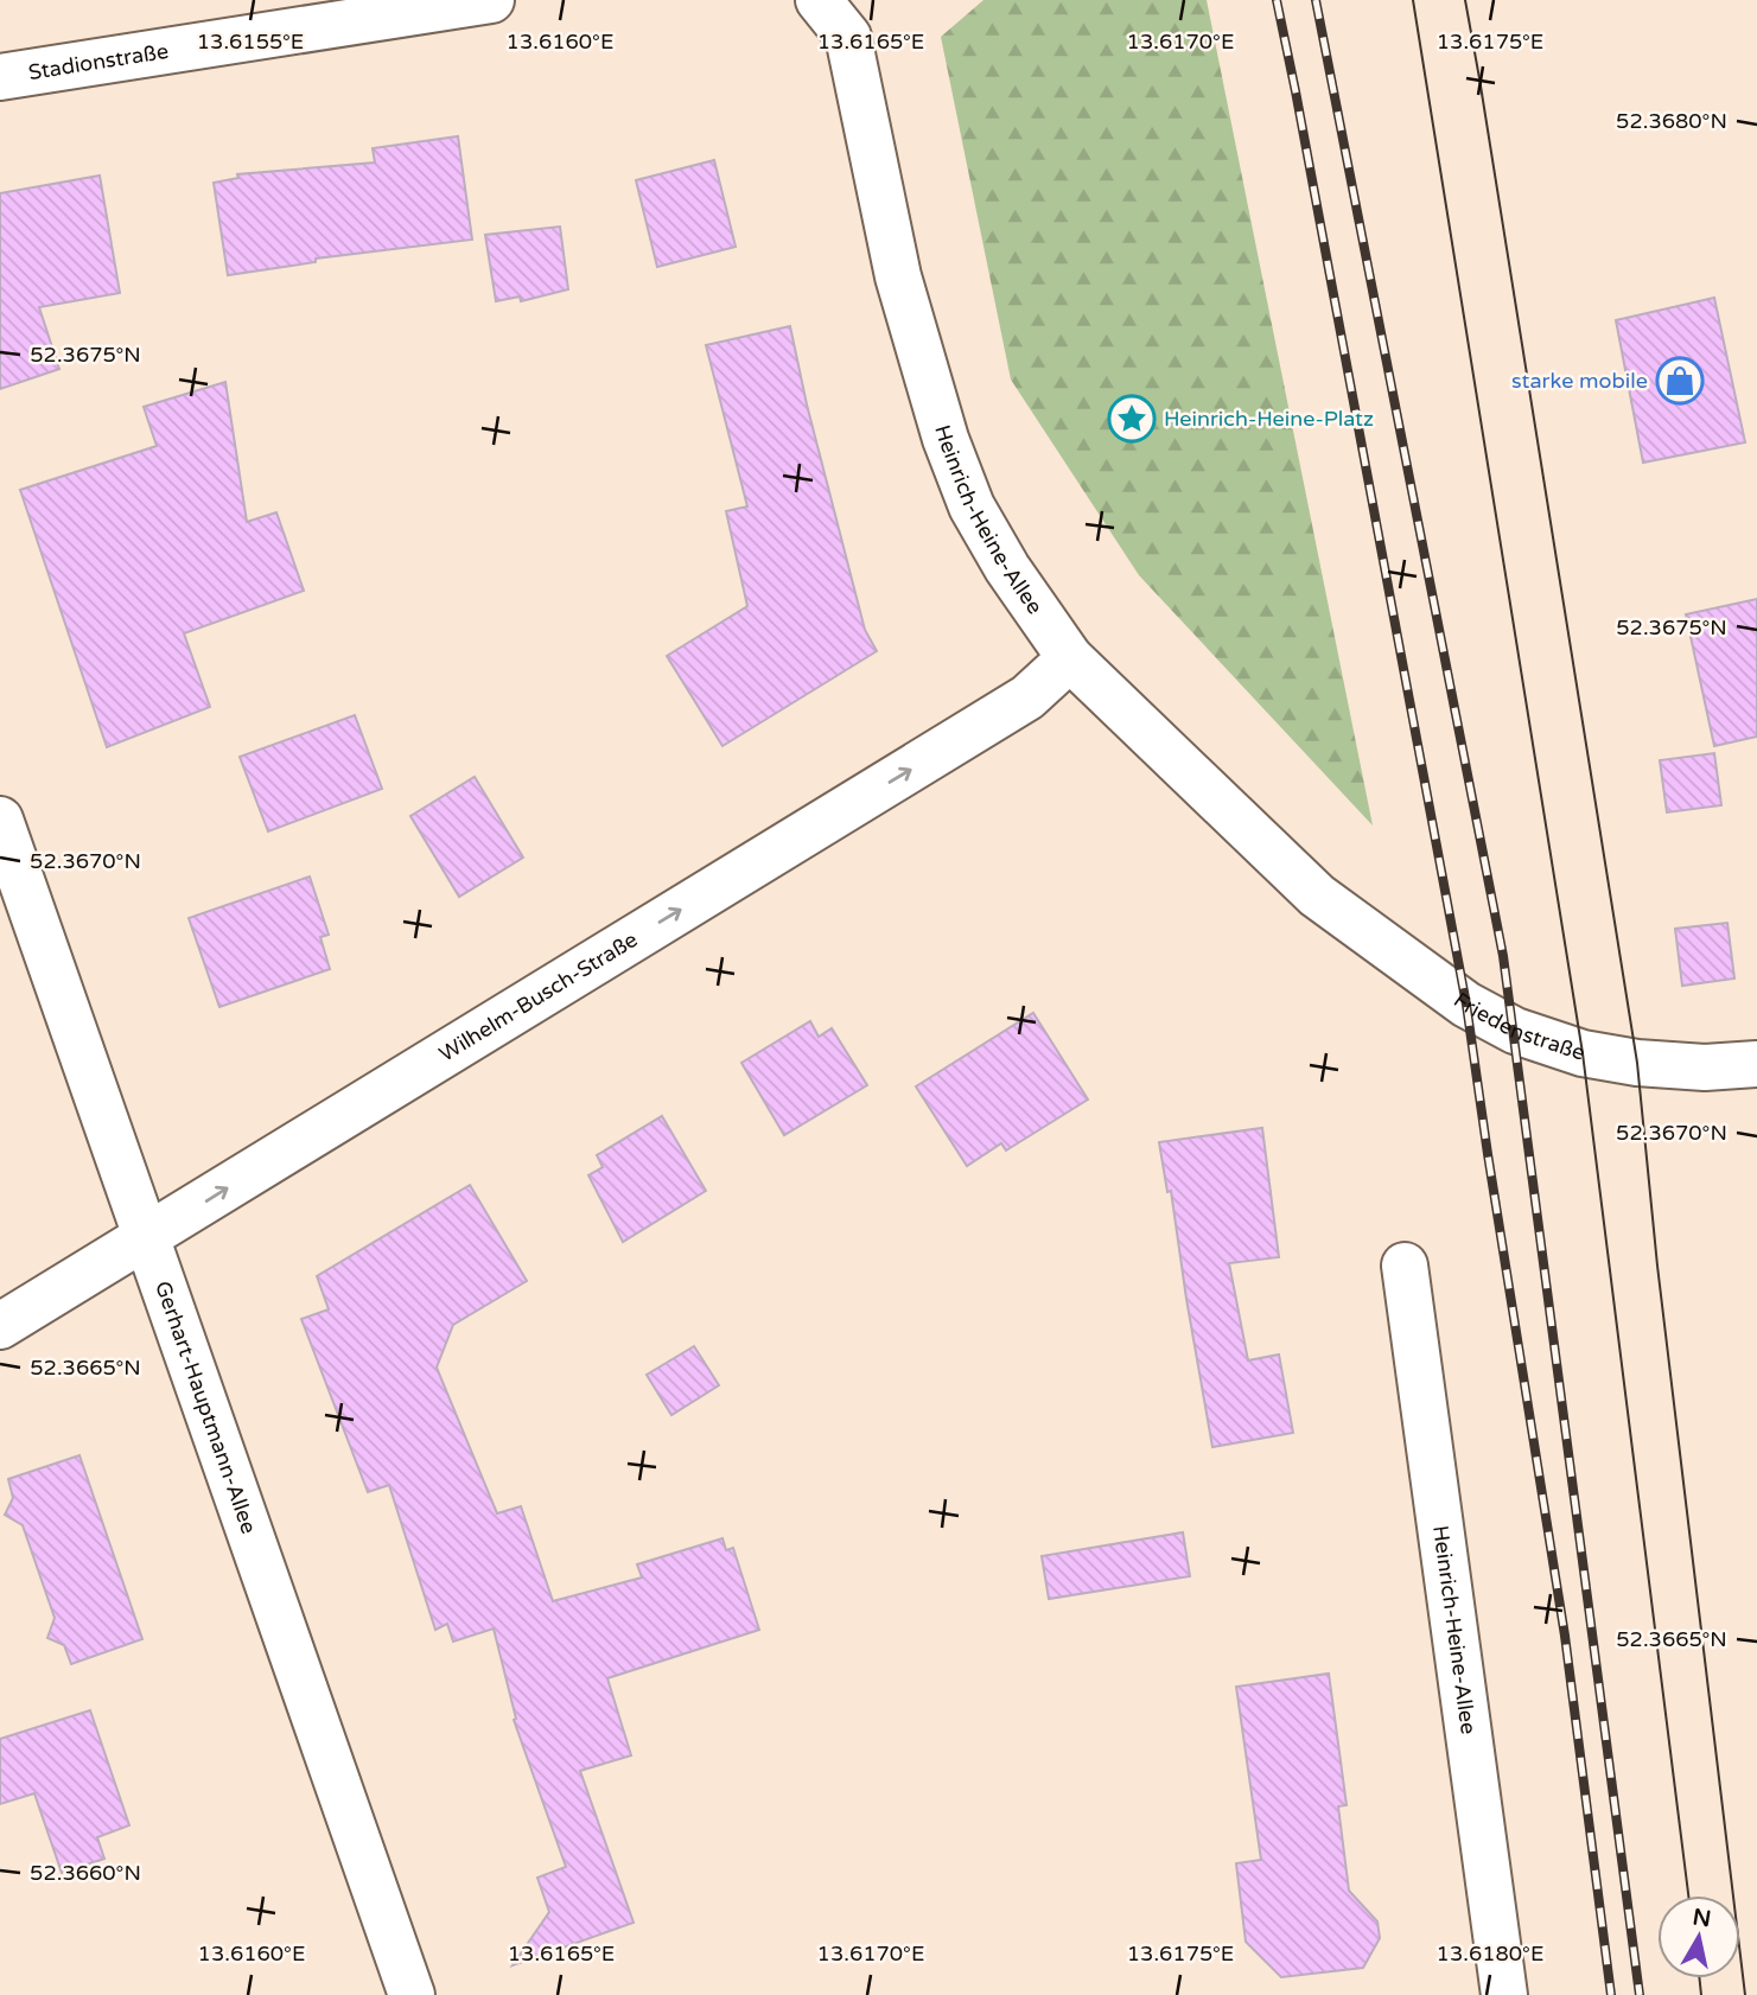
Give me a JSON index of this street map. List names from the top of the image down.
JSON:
{
  "streets": {
    "street": [
      "Stadionstraße",
      "Heinrich-Heine-Allee",
      "Wilhelm-Busch-Straße",
      "Friedenstraße",
      "Gerhart-Hauptmann-Allee"
    ]
  },
  "crossings": [
    ["Heinrich-Heine-Allee", "Wilhelm-Busch-Straße"],
    ["Heinrich-Heine-Allee", "Friedenstraße"],
    ["Wilhelm-Busch-Straße", "Gerhart-Hauptmann-Allee"]
  ],
  "one_way": ["Wilhelm-Busch-Straße"],
  "places": {
    "shop": ["starke mobile"],
    "place": ["Heinrich-Heine-Platz"]
  },
  "north": "top",
  "coordinates": [
    "13.6160°E",
    "13.6165°E",
    "13.6170°E",
    "13.6175°E",
    "13.6155°E",
    "52.3680°N",
    "52.3675°N",
    "52.3670°N",
    "52.3665°N",
    "52.3660°N",
    "13.6180°E"
  ]
}
